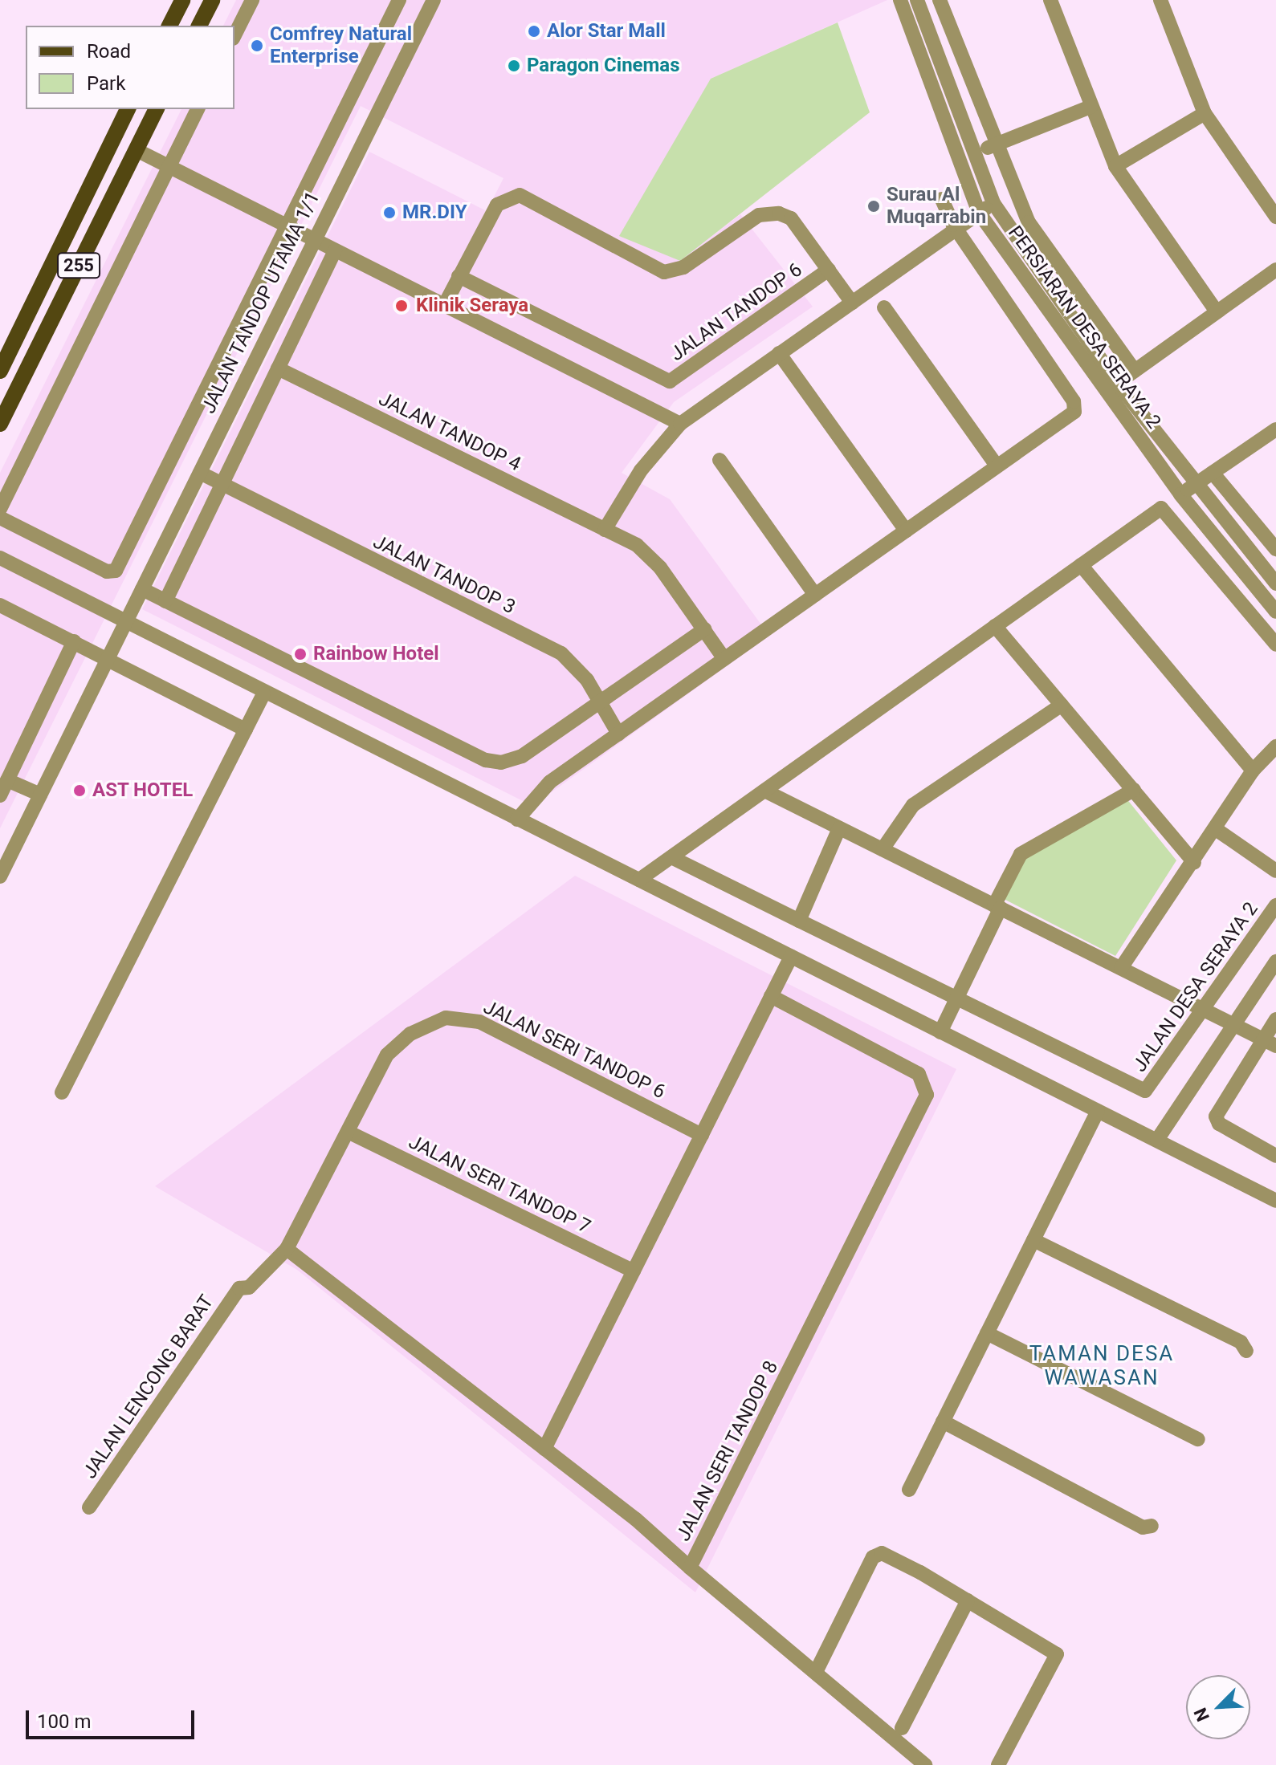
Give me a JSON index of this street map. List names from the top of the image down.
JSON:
{
  "streets": {
    "main road": ["255"],
    "street": [
      "JALAN TANDOP UTAMA 1/1",
      "JALAN TANDOP 6",
      "PERSIARAN DESA SERAYA 2",
      "JALAN TANDOP 4",
      "JALAN TANDOP 3",
      "JALAN DESA SERAYA 2",
      "JALAN SERI TANDOP 6",
      "JALAN SERI TANDOP 7",
      "JALAN LENCONG BARAT",
      "JALAN SERI TANDOP 8"
    ]
  },
  "crossings": [
    ["JALAN TANDOP UTAMA 1/1", "JALAN TANDOP 3"],
    ["JALAN SERI TANDOP 6", "JALAN SERI TANDOP 7"],
    ["JALAN SERI TANDOP 6", "JALAN LENCONG BARAT"],
    ["JALAN SERI TANDOP 6", "JALAN SERI TANDOP 8"]
  ],
  "districts": ["TAMAN DESA WAWASAN"],
  "places": [
    "Alor Star Mall",
    "Comfrey Natural Enterprise",
    "Paragon Cinemas",
    "Surau Al Muqarrabin",
    "MR.DIY",
    "Klinik Seraya",
    "Rainbow Hotel",
    "AST HOTEL"
  ],
  "legend": ["Road", "Park"],
  "scale_bar": "100 m",
  "north": "bottom left"
}
